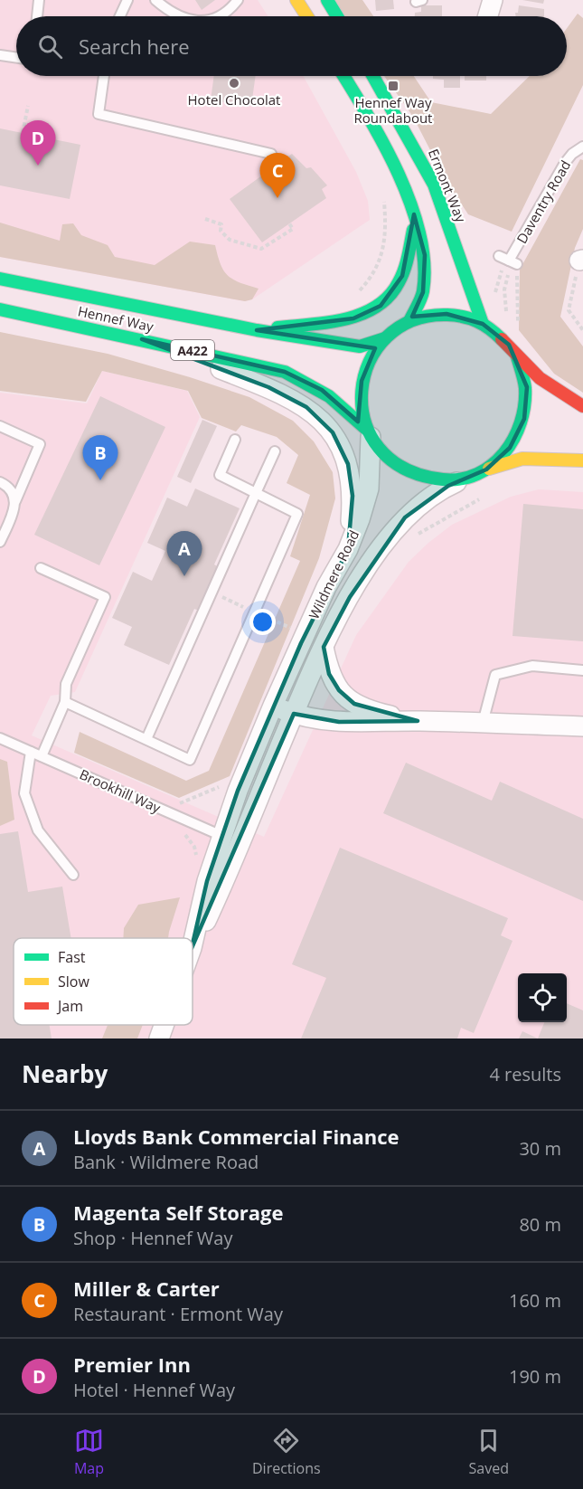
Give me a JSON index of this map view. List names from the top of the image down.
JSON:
{
  "streets": {
    "main road": ["Ermont Way", "Hennef Way", "A422"],
    "street": ["Wildmere Road"],
    "lane": ["Daventry Road", "Brookhill Way"]
  },
  "crossings": [
    ["Ermont Way", "Hennef Way"],
    ["Ermont Way", "Wildmere Road"],
    ["Hennef Way", "Wildmere Road"],
    ["Wildmere Road", "Brookhill Way"]
  ],
  "places": {
    "other": ["Hotel Chocolat"],
    "transit": ["Hennef Way Roundabout"]
  },
  "legend": ["Fast", "Slow", "Jam"],
  "page": {
    "search": "Search here",
    "pins": [
      "D",
      "C",
      "B",
      "A"
    ],
    "heading": ["Nearby", "4 results"],
    "list": [
      {
        "mark": "A",
        "name": "Lloyds Bank Commercial Finance",
        "note": "Bank · Wildmere Road",
        "value": "30 m"
      },
      {
        "mark": "B",
        "name": "Magenta Self Storage",
        "note": "Shop · Hennef Way",
        "value": "80 m"
      },
      {
        "mark": "C",
        "name": "Miller & Carter",
        "note": "Restaurant · Ermont Way",
        "value": "160 m"
      },
      {
        "mark": "D",
        "name": "Premier Inn",
        "note": "Hotel · Hennef Way",
        "value": "190 m"
      }
    ],
    "nav": ["Map", "Directions", "Saved"]
  }
}
